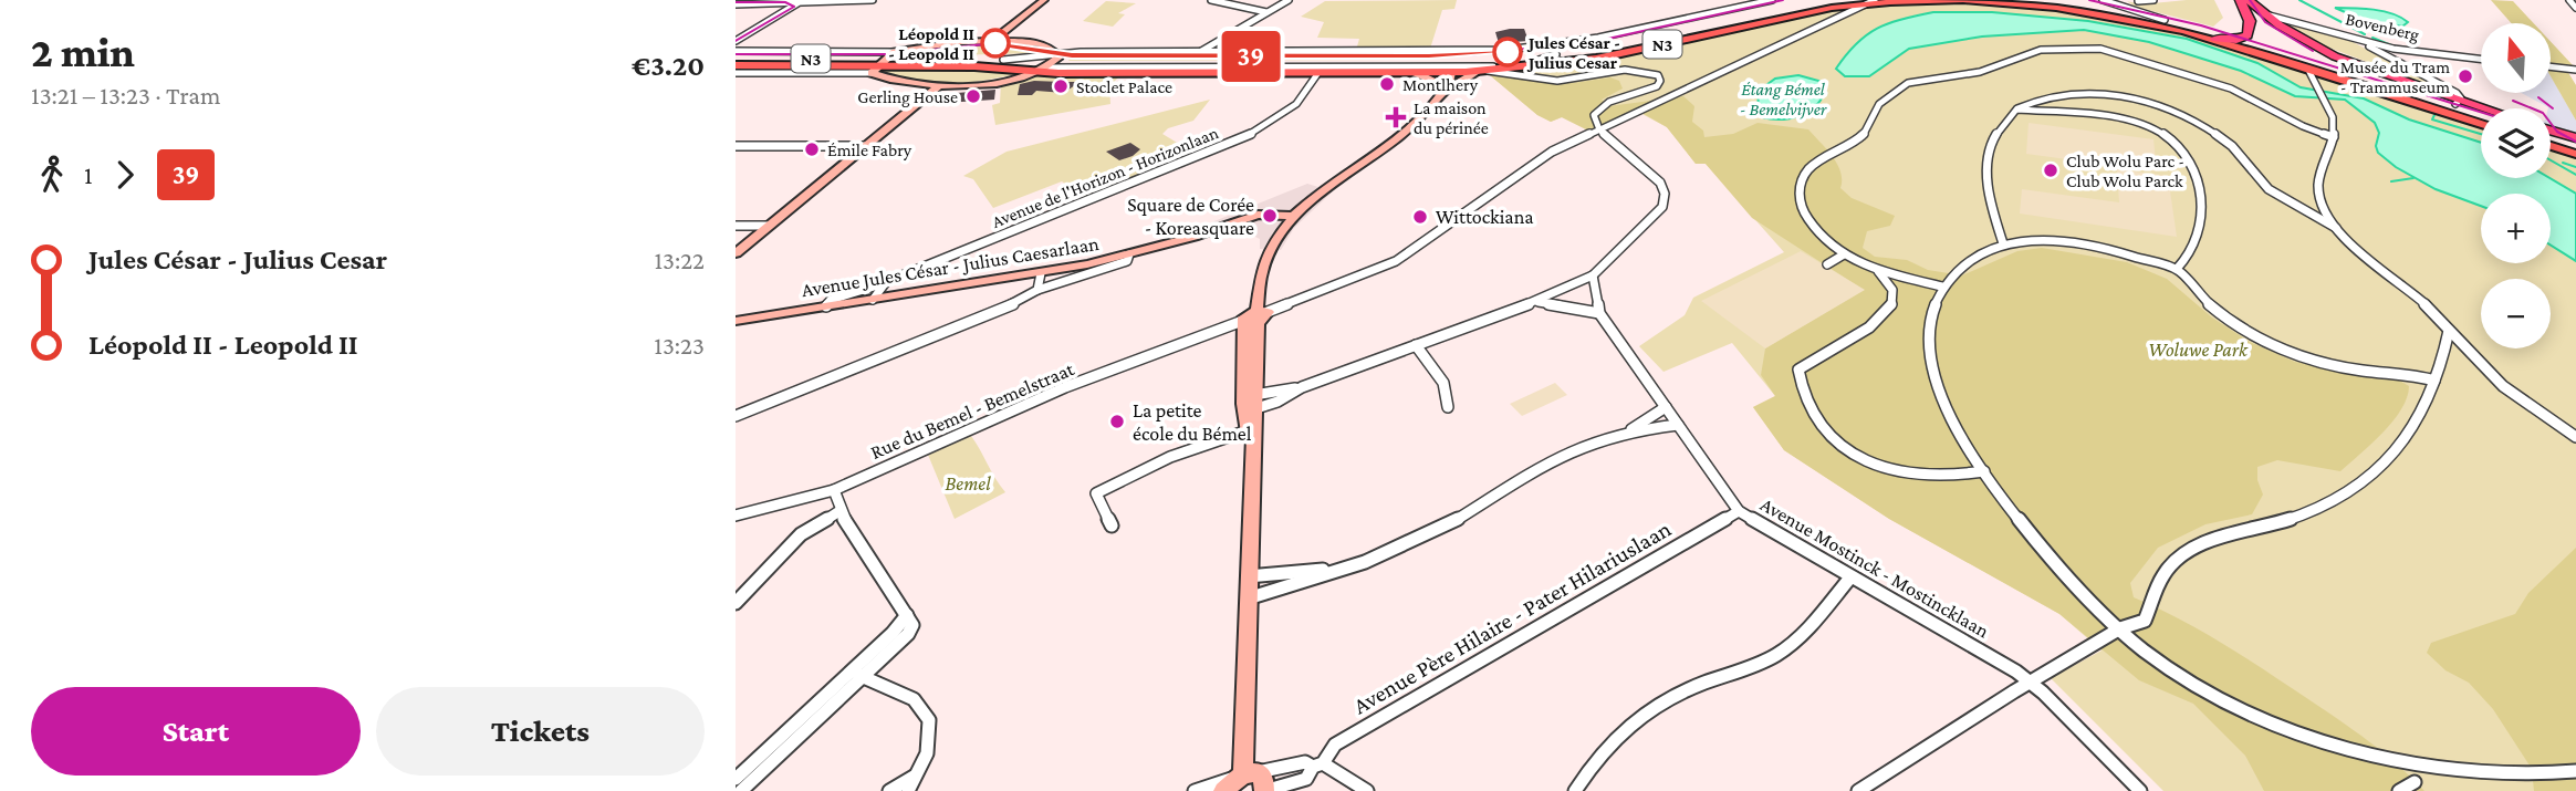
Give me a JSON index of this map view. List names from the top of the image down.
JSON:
{
  "streets": {
    "main road": ["N3"],
    "street": [
      "Bovenberg",
      "Avenue de l'Horizon - Horizonlaan",
      "Avenue Jules César - Julius Caesarlaan",
      "Rue du Bemel - Bemelstraat",
      "Avenue Mostinck - Mostincklaan",
      "Avenue Père Hilaire - Pater Hilariuslaan"
    ]
  },
  "crossings": [
    ["N3", "Avenue de l'Horizon - Horizonlaan"],
    ["N3", "Rue du Bemel - Bemelstraat"],
    ["Avenue de l'Horizon - Horizonlaan", "Avenue Jules César - Julius Caesarlaan"],
    ["Avenue Mostinck - Mostincklaan", "Avenue Père Hilaire - Pater Hilariuslaan"]
  ],
  "water": ["Étang Bémel - Bemelvijver"],
  "parks": ["Woluwe Park", "Bemel"],
  "places": {
    "other": [
      "Léopold II - Leopold II",
      "Jules César - Julius Cesar",
      "Musée du Tram - Trammuseum",
      "Montlhery",
      "Stoclet Palace",
      "Gerling House",
      "Émile Fabry",
      "Club Wolu Parc - Club Wolu Parck",
      "Square de Corée - Koreasquare",
      "Wittockiana",
      "La petite école du Bémel"
    ],
    "health": ["La maison du périnée"]
  },
  "lines": ["tram line 39"],
  "north": "top",
  "page": {
    "heading": ["2 min", "13:21 – 13:23 · Tram", "€3.20"],
    "on_map": "39",
    "map_buttons": ["+", "−"],
    "legs": ["1", "39"],
    "list": [
      {
        "name": "Jules César - Julius Cesar",
        "value": "13:22"
      },
      {
        "name": "Léopold II - Leopold II",
        "value": "13:23"
      }
    ],
    "buttons": ["Start", "Tickets"]
  }
}
